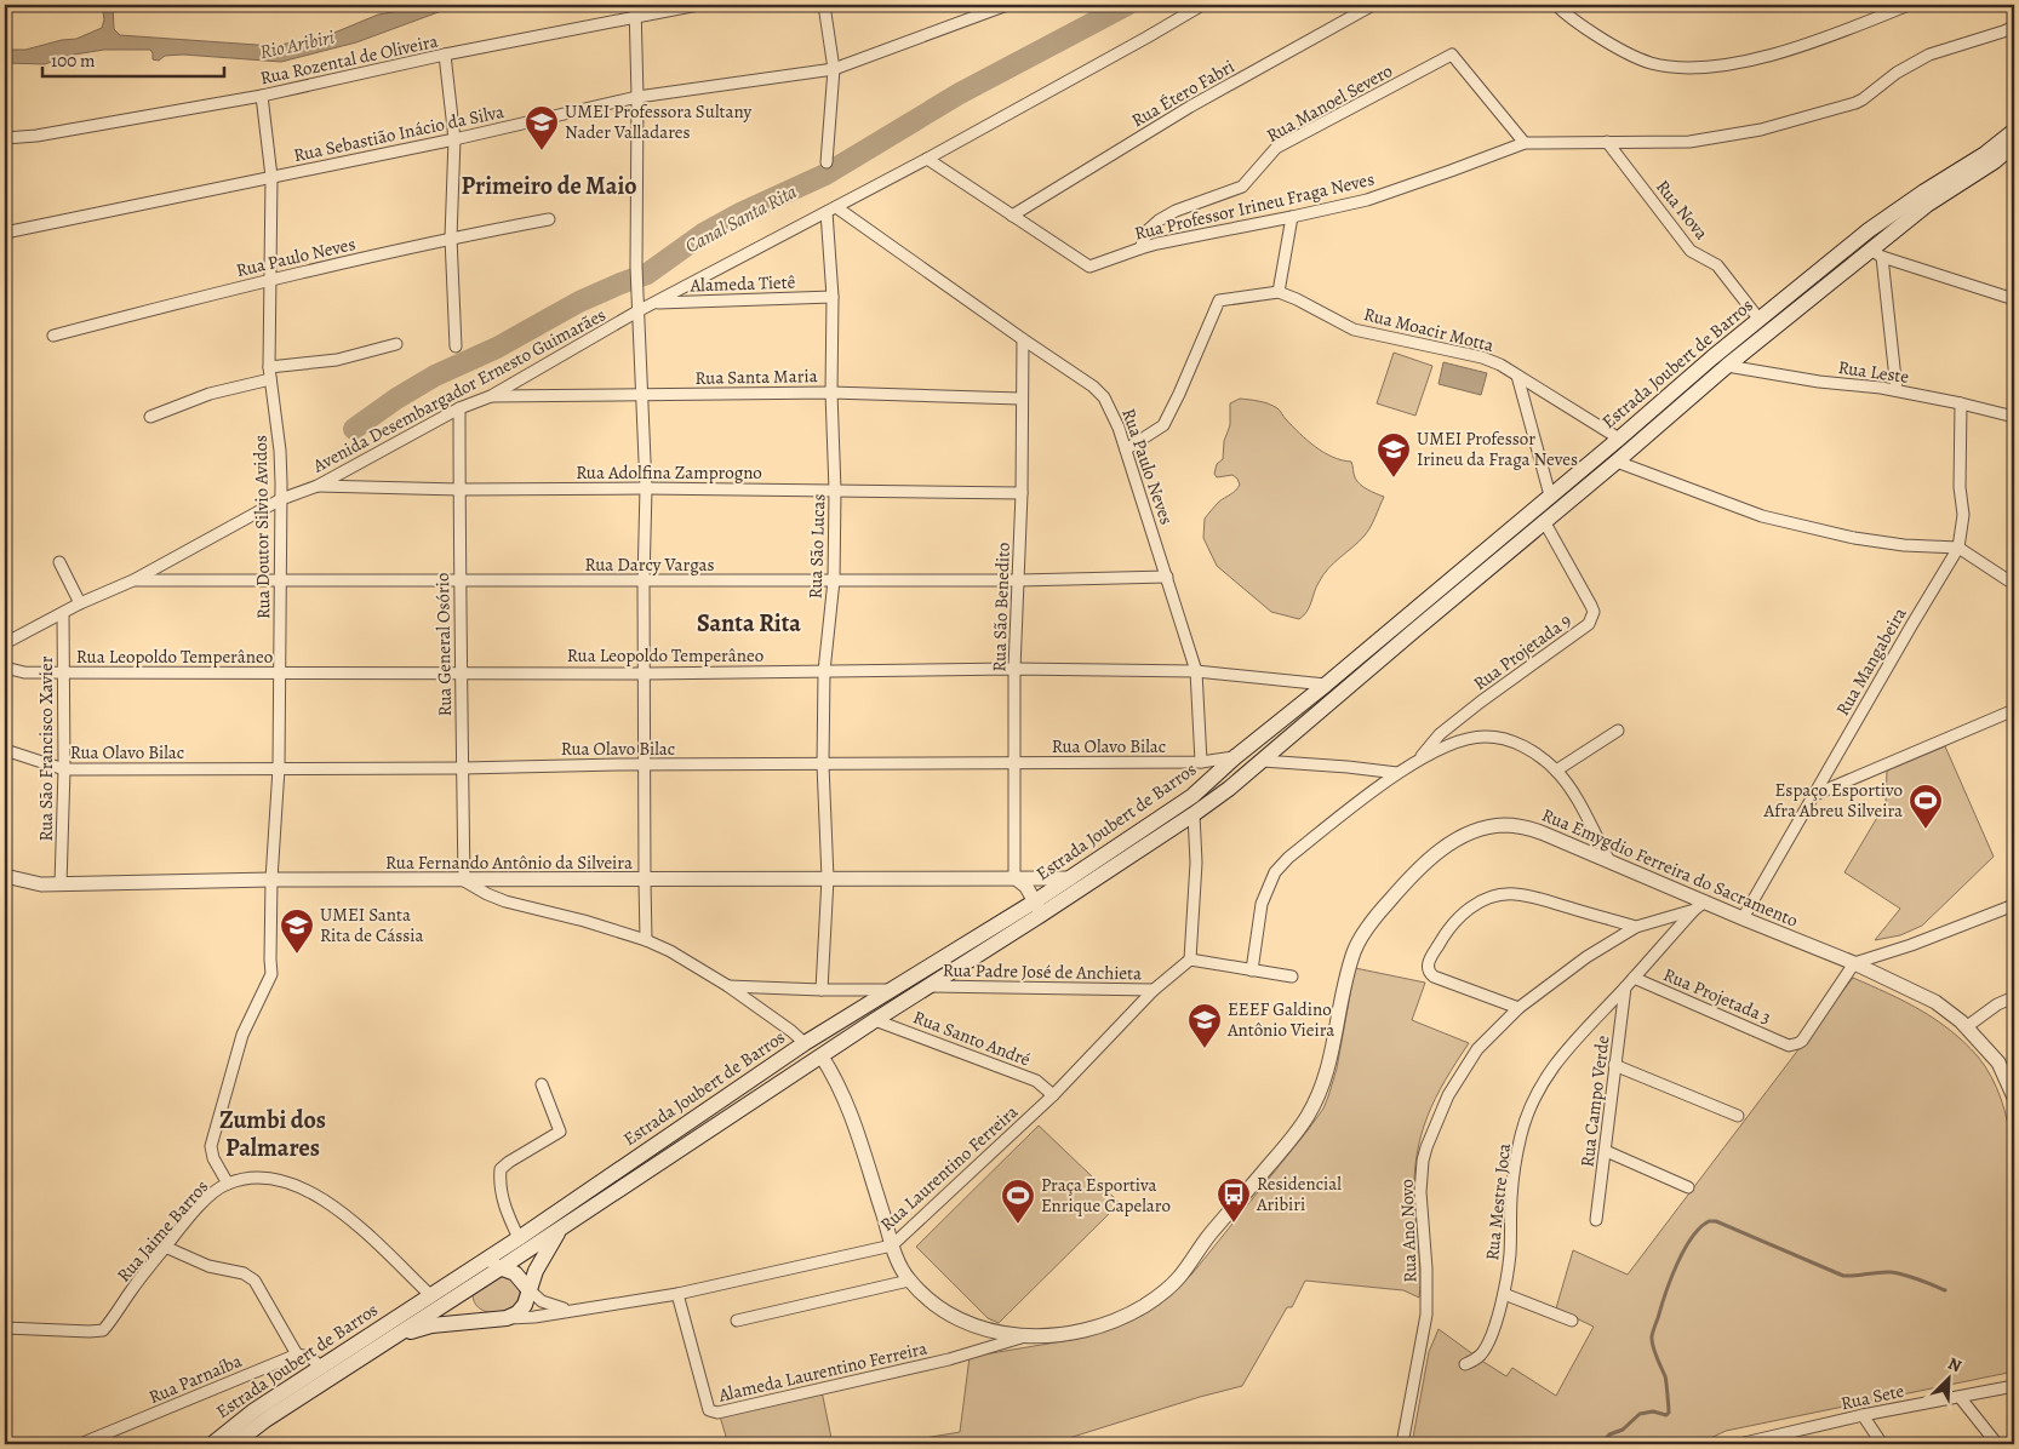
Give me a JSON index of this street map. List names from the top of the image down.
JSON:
{
  "streets": {
    "main road": ["Estrada Joubert de Barros"],
    "street": [
      "Rua Rozental de Oliveira",
      "Rua Étero Fabri",
      "Rua Manoel Severo",
      "Rua Sebastião Inácio da Silva",
      "Rua Professor Irineu Fraga Neves",
      "Rua Nova",
      "Rua Paulo Neves",
      "Alameda Tietê",
      "Rua Moacir Motta",
      "Rua Leste",
      "Rua Santa Maria",
      "Avenida Desembargador Ernesto Guimarães",
      "Rua Adolfina Zamprogno",
      "Rua Doutor Silvio Avidos",
      "Rua São Lucas",
      "Rua Darcy Vargas",
      "Rua São Benedito",
      "Rua General Osório",
      "Rua Projetada 9",
      "Rua Leopoldo Temperâneo",
      "Rua Mangabeira",
      "Rua Olavo Bilac",
      "Rua São Francisco Xavier",
      "Rua Fernando Antônio da Silveira",
      "Rua Emygdio Ferreira do Sacramento",
      "Rua Padre José de Anchieta",
      "Rua Projetada 3",
      "Rua Santo André",
      "Rua Campo Verde",
      "Rua Laurentino Ferreira",
      "Rua Mestre Joca",
      "Rua Jaime Barros",
      "Rua Ano Novo",
      "Alameda Laurentino Ferreira",
      "Rua Parnaíba",
      "Rua Sete"
    ]
  },
  "crossings": [
    ["Rua Rozental de Oliveira", "Rua Doutor Silvio Avidos"],
    ["Rua Étero Fabri", "Rua Professor Irineu Fraga Neves"],
    ["Rua Manoel Severo", "Rua Professor Irineu Fraga Neves"],
    ["Rua Sebastião Inácio da Silva", "Rua Doutor Silvio Avidos"],
    ["Rua Professor Irineu Fraga Neves", "Rua Nova"],
    ["Rua Nova", "Estrada Joubert de Barros"],
    ["Rua Paulo Neves", "Avenida Desembargador Ernesto Guimarães"],
    ["Rua Paulo Neves", "Rua Doutor Silvio Avidos"],
    ["Rua Paulo Neves", "Rua São Lucas"],
    ["Rua Paulo Neves", "Rua Darcy Vargas"],
    ["Rua Paulo Neves", "Rua São Benedito"],
    ["Rua Paulo Neves", "Rua Leopoldo Temperâneo"],
    ["Rua Paulo Neves", "Rua Olavo Bilac"],
    ["Alameda Tietê", "Avenida Desembargador Ernesto Guimarães"],
    ["Alameda Tietê", "Rua São Lucas"],
    ["Rua Moacir Motta", "Estrada Joubert de Barros"],
    ["Estrada Joubert de Barros", "Rua Leste"],
    ["Estrada Joubert de Barros", "Rua Projetada 9"],
    ["Estrada Joubert de Barros", "Rua Leopoldo Temperâneo"],
    ["Estrada Joubert de Barros", "Rua Olavo Bilac"],
    ["Estrada Joubert de Barros", "Rua Fernando Antônio da Silveira"],
    ["Estrada Joubert de Barros", "Rua Emygdio Ferreira do Sacramento"],
    ["Estrada Joubert de Barros", "Rua Padre José de Anchieta"],
    ["Estrada Joubert de Barros", "Rua Santo André"],
    ["Estrada Joubert de Barros", "Rua Jaime Barros"],
    ["Rua Leste", "Rua Mangabeira"],
    ["Rua Santa Maria", "Avenida Desembargador Ernesto Guimarães"],
    ["Rua Santa Maria", "Rua São Lucas"],
    ["Rua Santa Maria", "Rua São Benedito"],
    ["Avenida Desembargador Ernesto Guimarães", "Rua Adolfina Zamprogno"],
    ["Avenida Desembargador Ernesto Guimarães", "Rua Doutor Silvio Avidos"],
    ["Avenida Desembargador Ernesto Guimarães", "Rua São Lucas"],
    ["Avenida Desembargador Ernesto Guimarães", "Rua Darcy Vargas"],
    ["Avenida Desembargador Ernesto Guimarães", "Rua General Osório"],
    ["Avenida Desembargador Ernesto Guimarães", "Rua São Francisco Xavier"],
    ["Rua Adolfina Zamprogno", "Rua São Lucas"],
    ["Rua Adolfina Zamprogno", "Rua São Benedito"],
    ["Rua Adolfina Zamprogno", "Rua General Osório"],
    ["Rua Doutor Silvio Avidos", "Rua Darcy Vargas"],
    ["Rua Doutor Silvio Avidos", "Rua Leopoldo Temperâneo"],
    ["Rua Doutor Silvio Avidos", "Rua Olavo Bilac"],
    ["Rua Doutor Silvio Avidos", "Rua Fernando Antônio da Silveira"],
    ["Rua Doutor Silvio Avidos", "Rua Jaime Barros"],
    ["Rua São Lucas", "Rua Darcy Vargas"],
    ["Rua São Lucas", "Rua Leopoldo Temperâneo"],
    ["Rua São Lucas", "Rua Olavo Bilac"],
    ["Rua São Lucas", "Rua Fernando Antônio da Silveira"],
    ["Rua Darcy Vargas", "Rua São Benedito"],
    ["Rua Darcy Vargas", "Rua General Osório"],
    ["Rua São Benedito", "Rua Leopoldo Temperâneo"],
    ["Rua São Benedito", "Rua Olavo Bilac"],
    ["Rua São Benedito", "Rua Fernando Antônio da Silveira"],
    ["Rua General Osório", "Rua Leopoldo Temperâneo"],
    ["Rua General Osório", "Rua Olavo Bilac"],
    ["Rua General Osório", "Rua Fernando Antônio da Silveira"],
    ["Rua Leopoldo Temperâneo", "Rua São Francisco Xavier"],
    ["Rua Mangabeira", "Rua Emygdio Ferreira do Sacramento"],
    ["Rua Olavo Bilac", "Rua São Francisco Xavier"],
    ["Rua São Francisco Xavier", "Rua Fernando Antônio da Silveira"],
    ["Rua Emygdio Ferreira do Sacramento", "Rua Projetada 3"],
    ["Rua Emygdio Ferreira do Sacramento", "Rua Laurentino Ferreira"],
    ["Rua Emygdio Ferreira do Sacramento", "Rua Mestre Joca"],
    ["Rua Emygdio Ferreira do Sacramento", "Rua Ano Novo"],
    ["Rua Emygdio Ferreira do Sacramento", "Alameda Laurentino Ferreira"],
    ["Rua Padre José de Anchieta", "Rua Laurentino Ferreira"],
    ["Rua Projetada 3", "Rua Campo Verde"],
    ["Rua Projetada 3", "Rua Mestre Joca"],
    ["Rua Santo André", "Rua Laurentino Ferreira"],
    ["Rua Campo Verde", "Rua Mestre Joca"],
    ["Rua Laurentino Ferreira", "Alameda Laurentino Ferreira"],
    ["Rua Mestre Joca", "Rua Ano Novo"]
  ],
  "districts": ["Primeiro de Maio", "Santa Rita", "Zumbi dos Palmares"],
  "water": ["Rio Aribiri", "Canal Santa Rita"],
  "places": {
    "school or university": [
      "UMEI Professora Sultany Nader Valladares",
      "UMEI Professor Irineu da Fraga Neves",
      "UMEI Santa Rita de Cássia",
      "EEEF Galdino Antônio Vieira"
    ],
    "sports": ["Espaço Esportivo Afra Abreu Silveira", "Praça Esportiva Enrique Capelaro"],
    "bus stop": ["Residencial Aribiri"]
  },
  "scale_bar": "100 m",
  "north": "top right"
}
